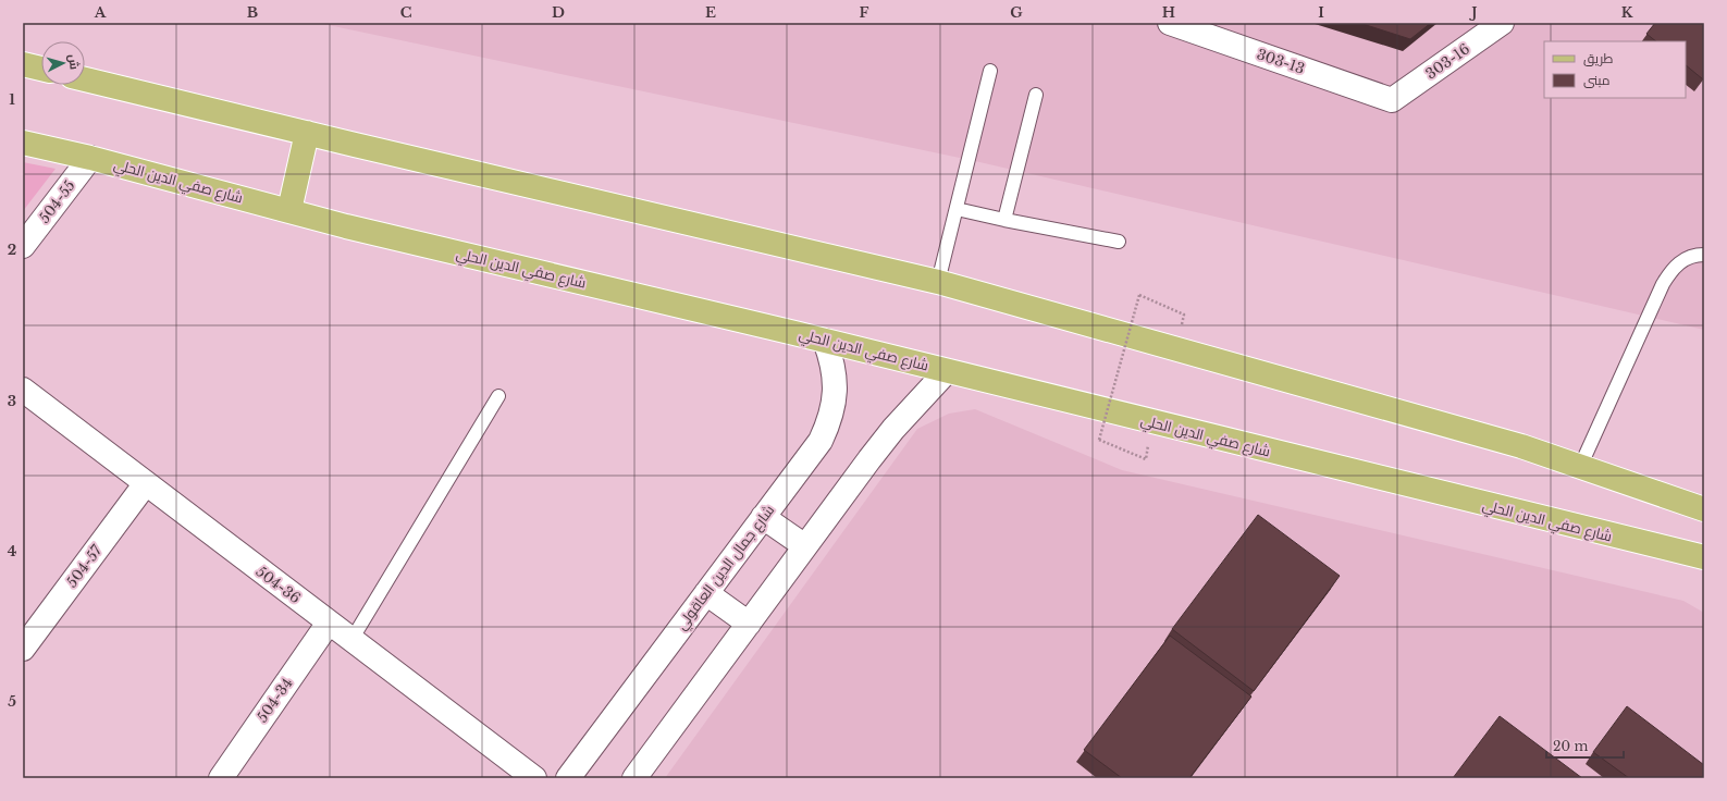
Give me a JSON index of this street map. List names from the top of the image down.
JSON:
{
  "streets": {
    "main road": ["شارع صفي الدين الحلي"],
    "street": [
      "303-13",
      "303-16",
      "504-55",
      "504-57",
      "شارع جمال الدين العاقولي",
      "504-36",
      "504-34"
    ]
  },
  "crossings": [
    ["303-13", "303-16"],
    ["شارع صفي الدين الحلي", "504-55"],
    ["شارع صفي الدين الحلي", "شارع جمال الدين العاقولي"],
    ["504-57", "504-36"],
    ["504-36", "504-34"]
  ],
  "legend": ["طريق", "مبنى"],
  "scale_bar": "20 m",
  "north": "right",
  "grid": {
    "columns": [
      "A",
      "B",
      "C",
      "D",
      "E",
      "F",
      "G",
      "H",
      "I",
      "J",
      "K"
    ],
    "rows": [
      "1",
      "2",
      "3",
      "4",
      "5"
    ]
  }
}
